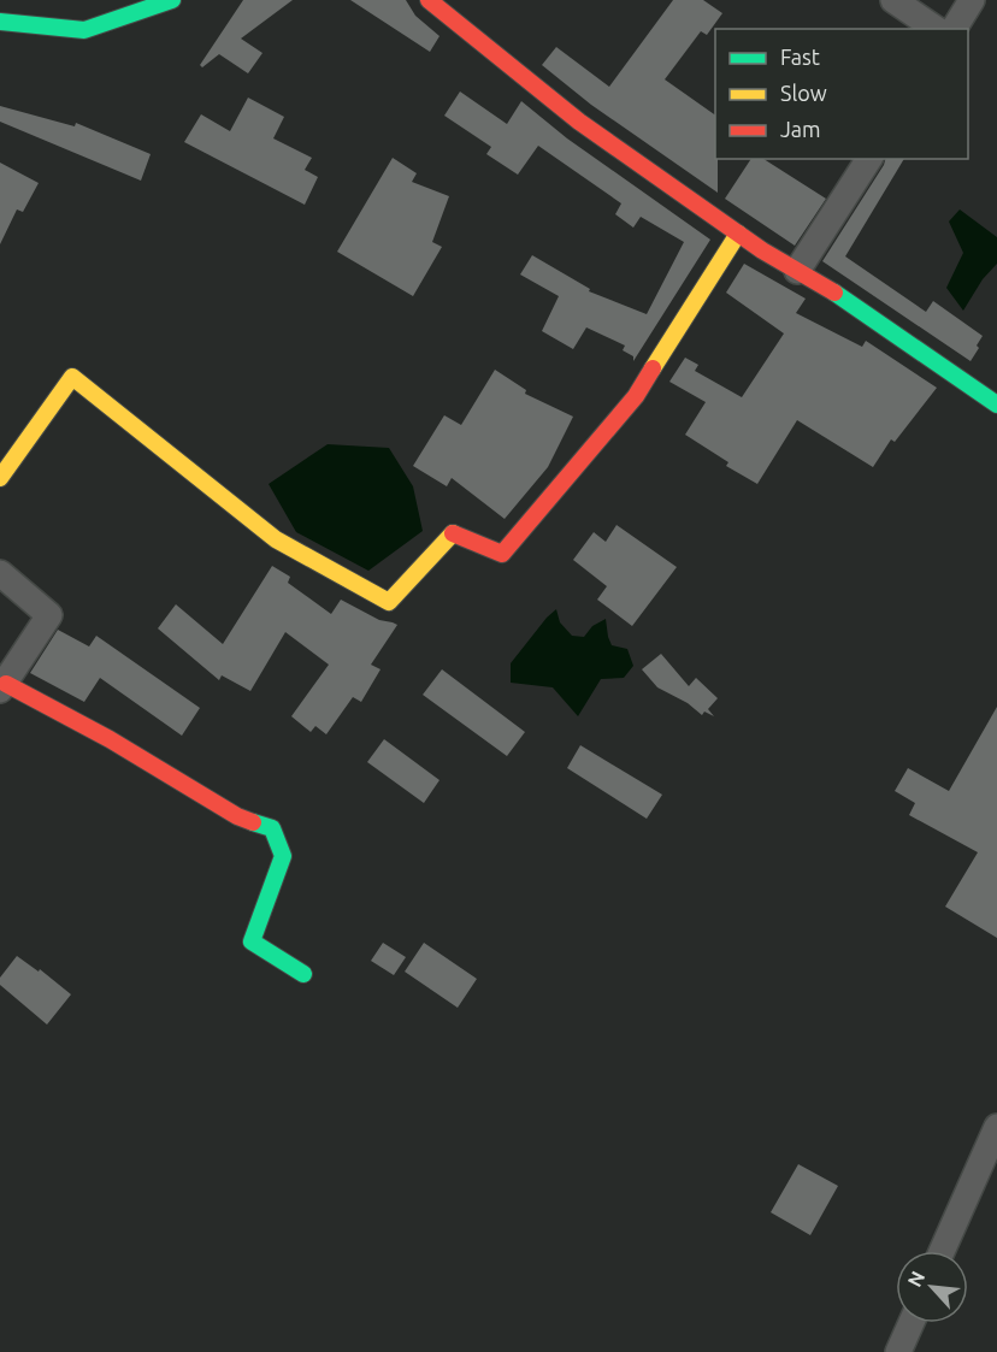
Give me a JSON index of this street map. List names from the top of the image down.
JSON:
{
  "legend": ["Fast", "Slow", "Jam"],
  "north": "top left"
}
